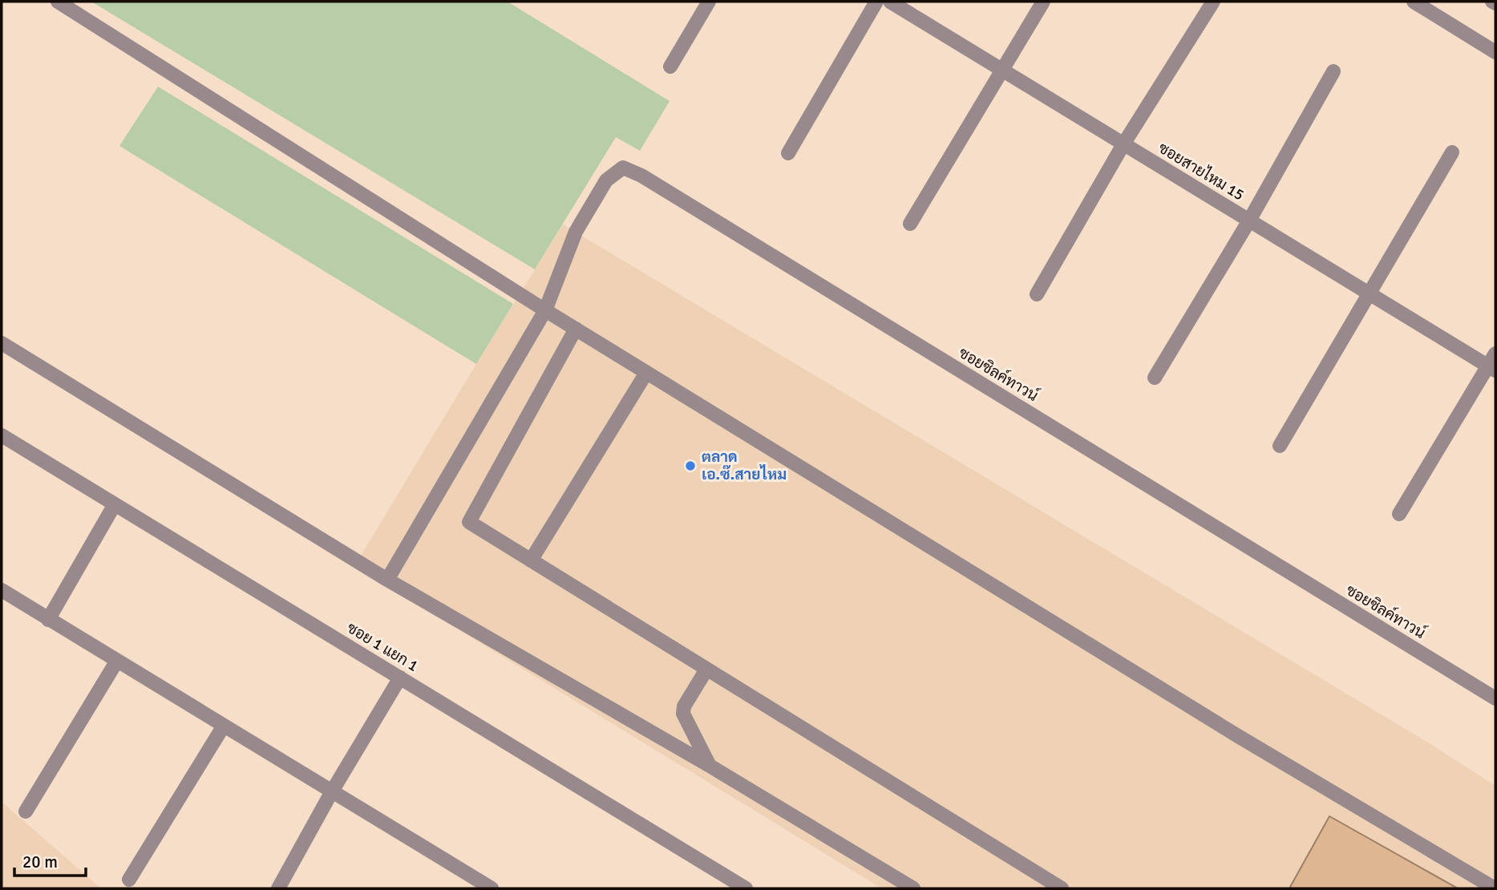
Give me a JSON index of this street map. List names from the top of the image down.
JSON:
{
  "streets": {
    "street": ["ซอยสายไหม 15", "ซอยซิลค์ทาวน์", "ซอย 1 แยก 1"]
  },
  "places": ["ตลาด เอ.ซ๊.สายไหม"],
  "scale_bar": "20 m"
}
